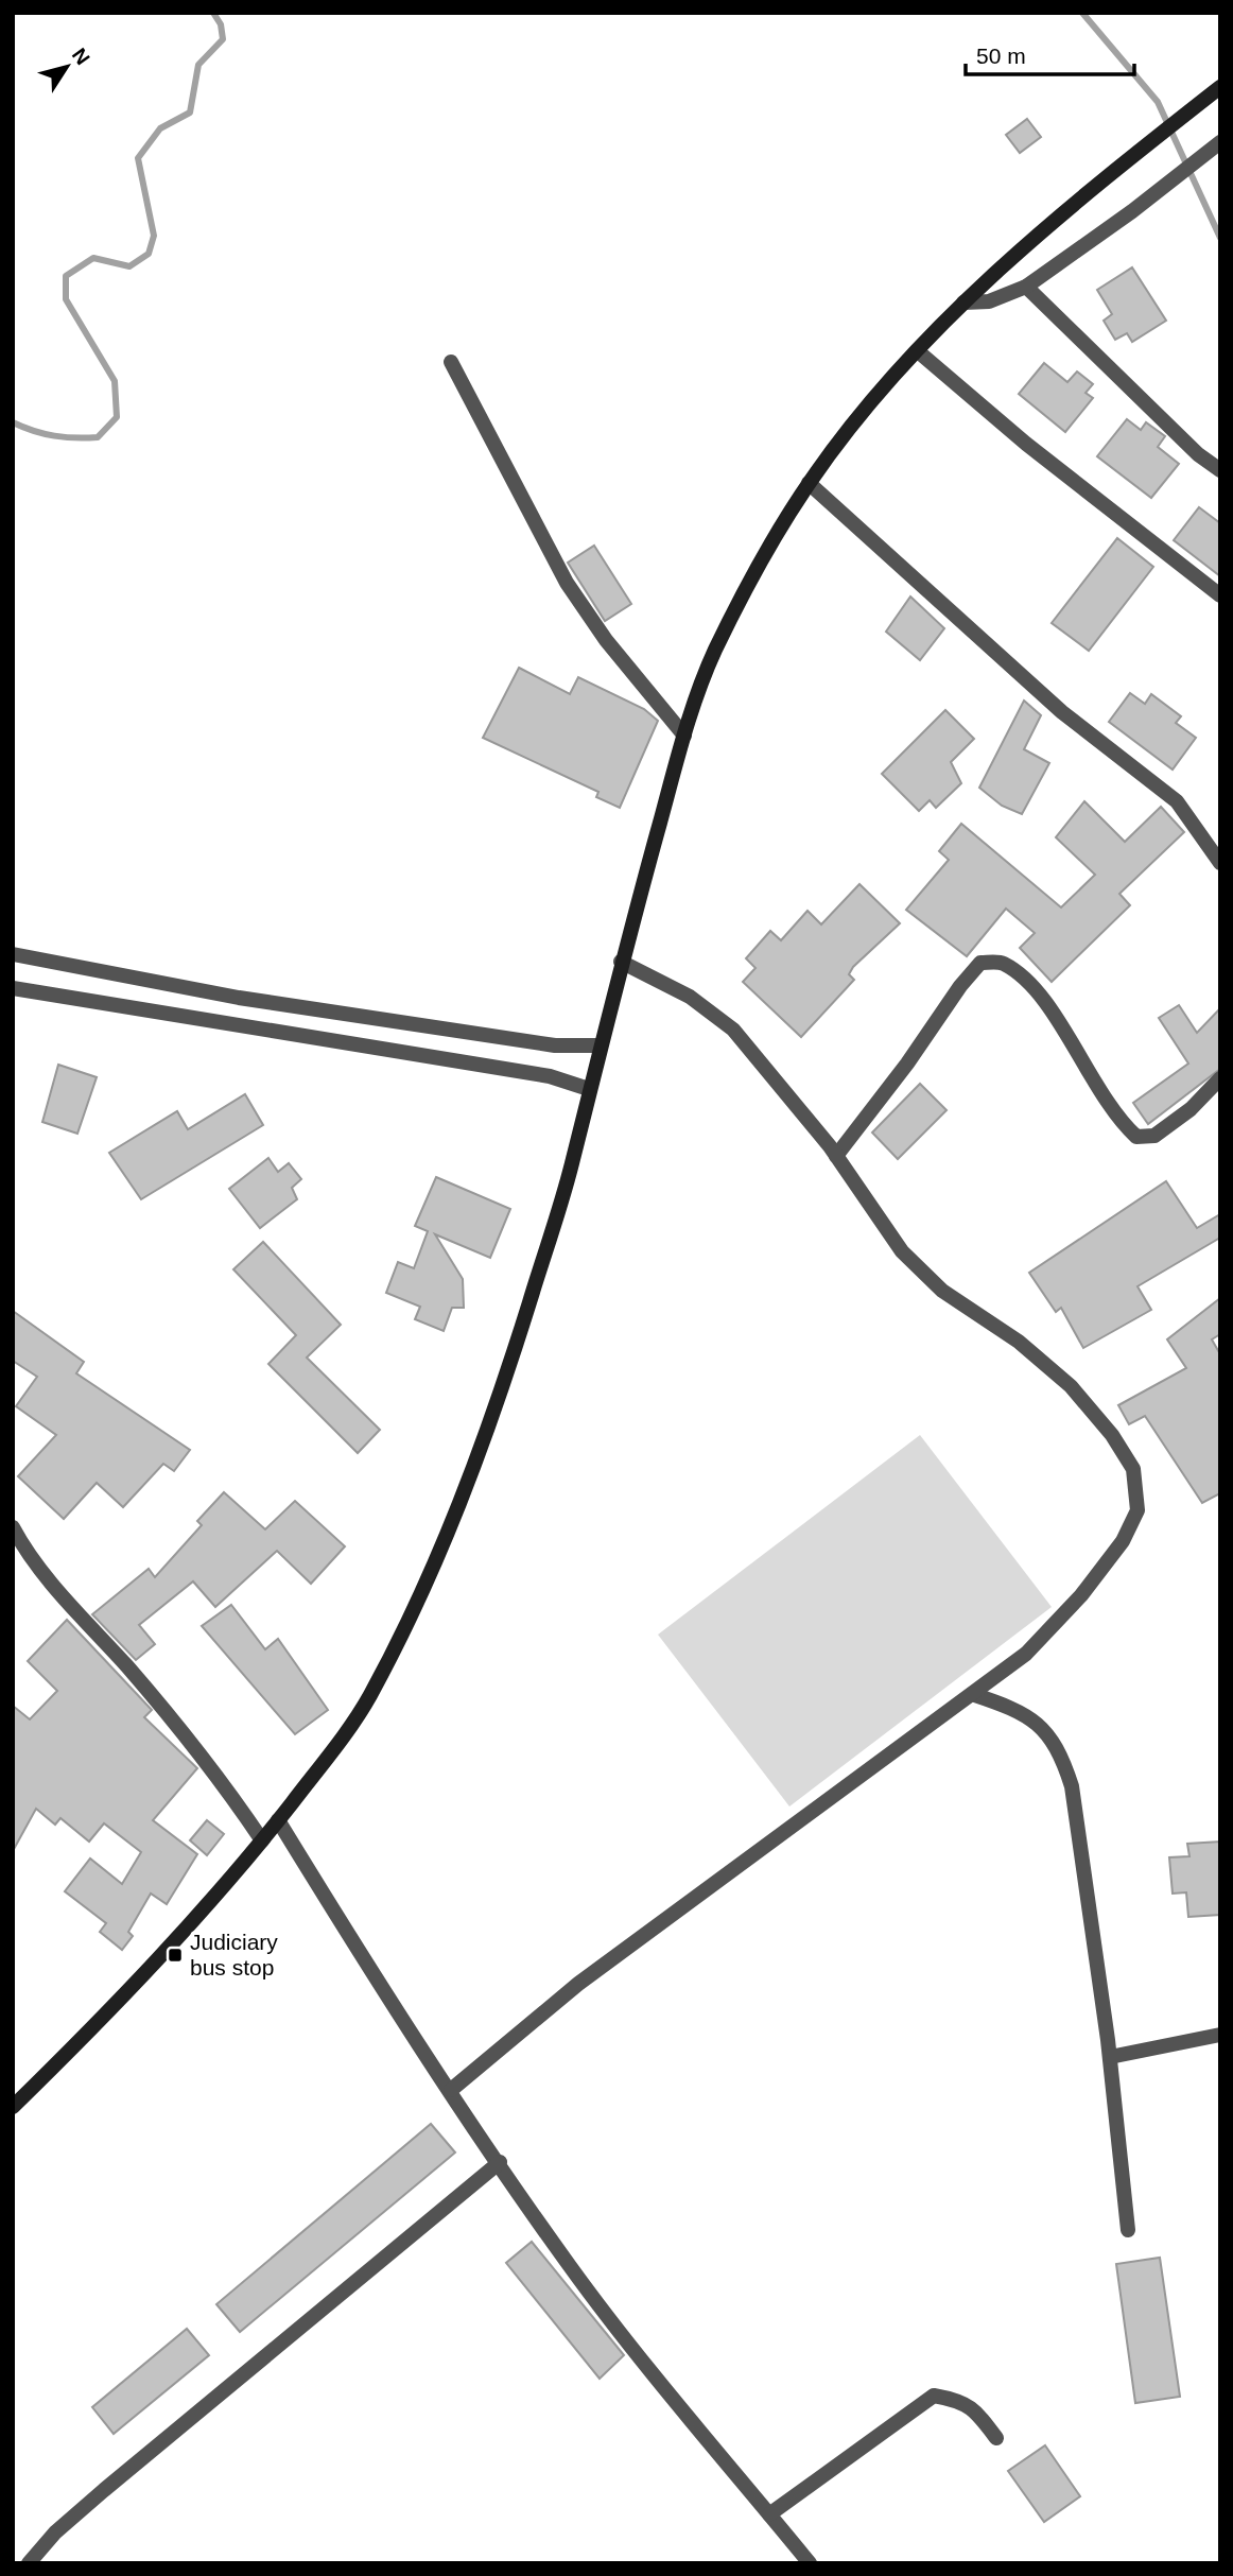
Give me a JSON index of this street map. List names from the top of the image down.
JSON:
{
  "places": {
    "transit": ["Judiciary bus stop"]
  },
  "scale_bar": "50 m",
  "north": "top right"
}
